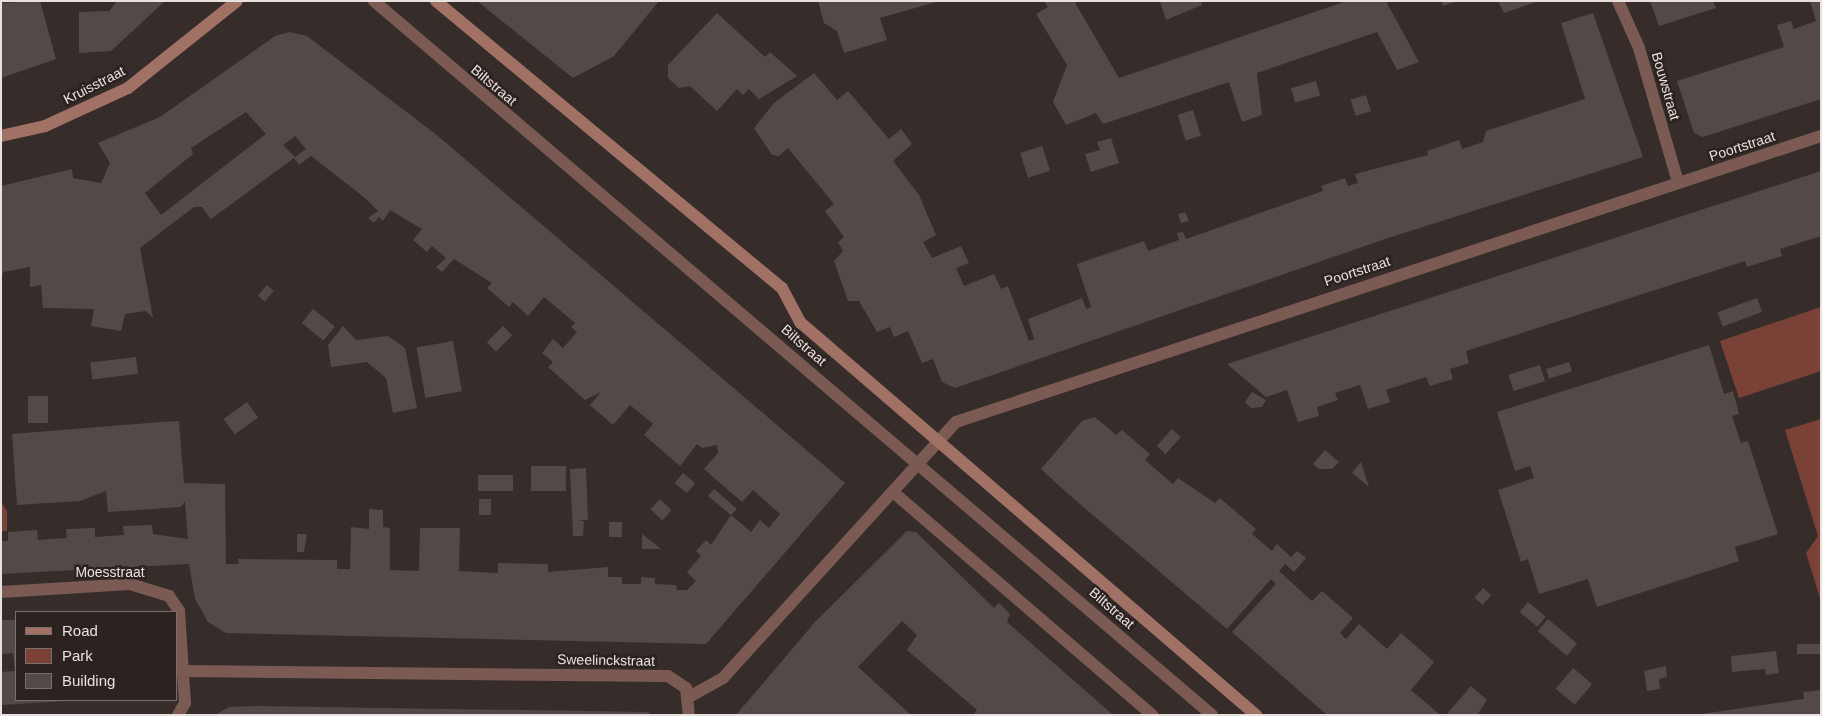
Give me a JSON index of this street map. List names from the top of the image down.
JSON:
{
  "streets": {
    "street": [
      "Kruisstraat",
      "Biltstraat",
      "Bouwstraat",
      "Poortstraat",
      "Moesstraat",
      "Sweelinckstraat"
    ]
  },
  "crossings": [
    ["Biltstraat", "Poortstraat"],
    ["Bouwstraat", "Poortstraat"],
    ["Moesstraat", "Sweelinckstraat"]
  ],
  "legend": ["Road", "Park", "Building"]
}
